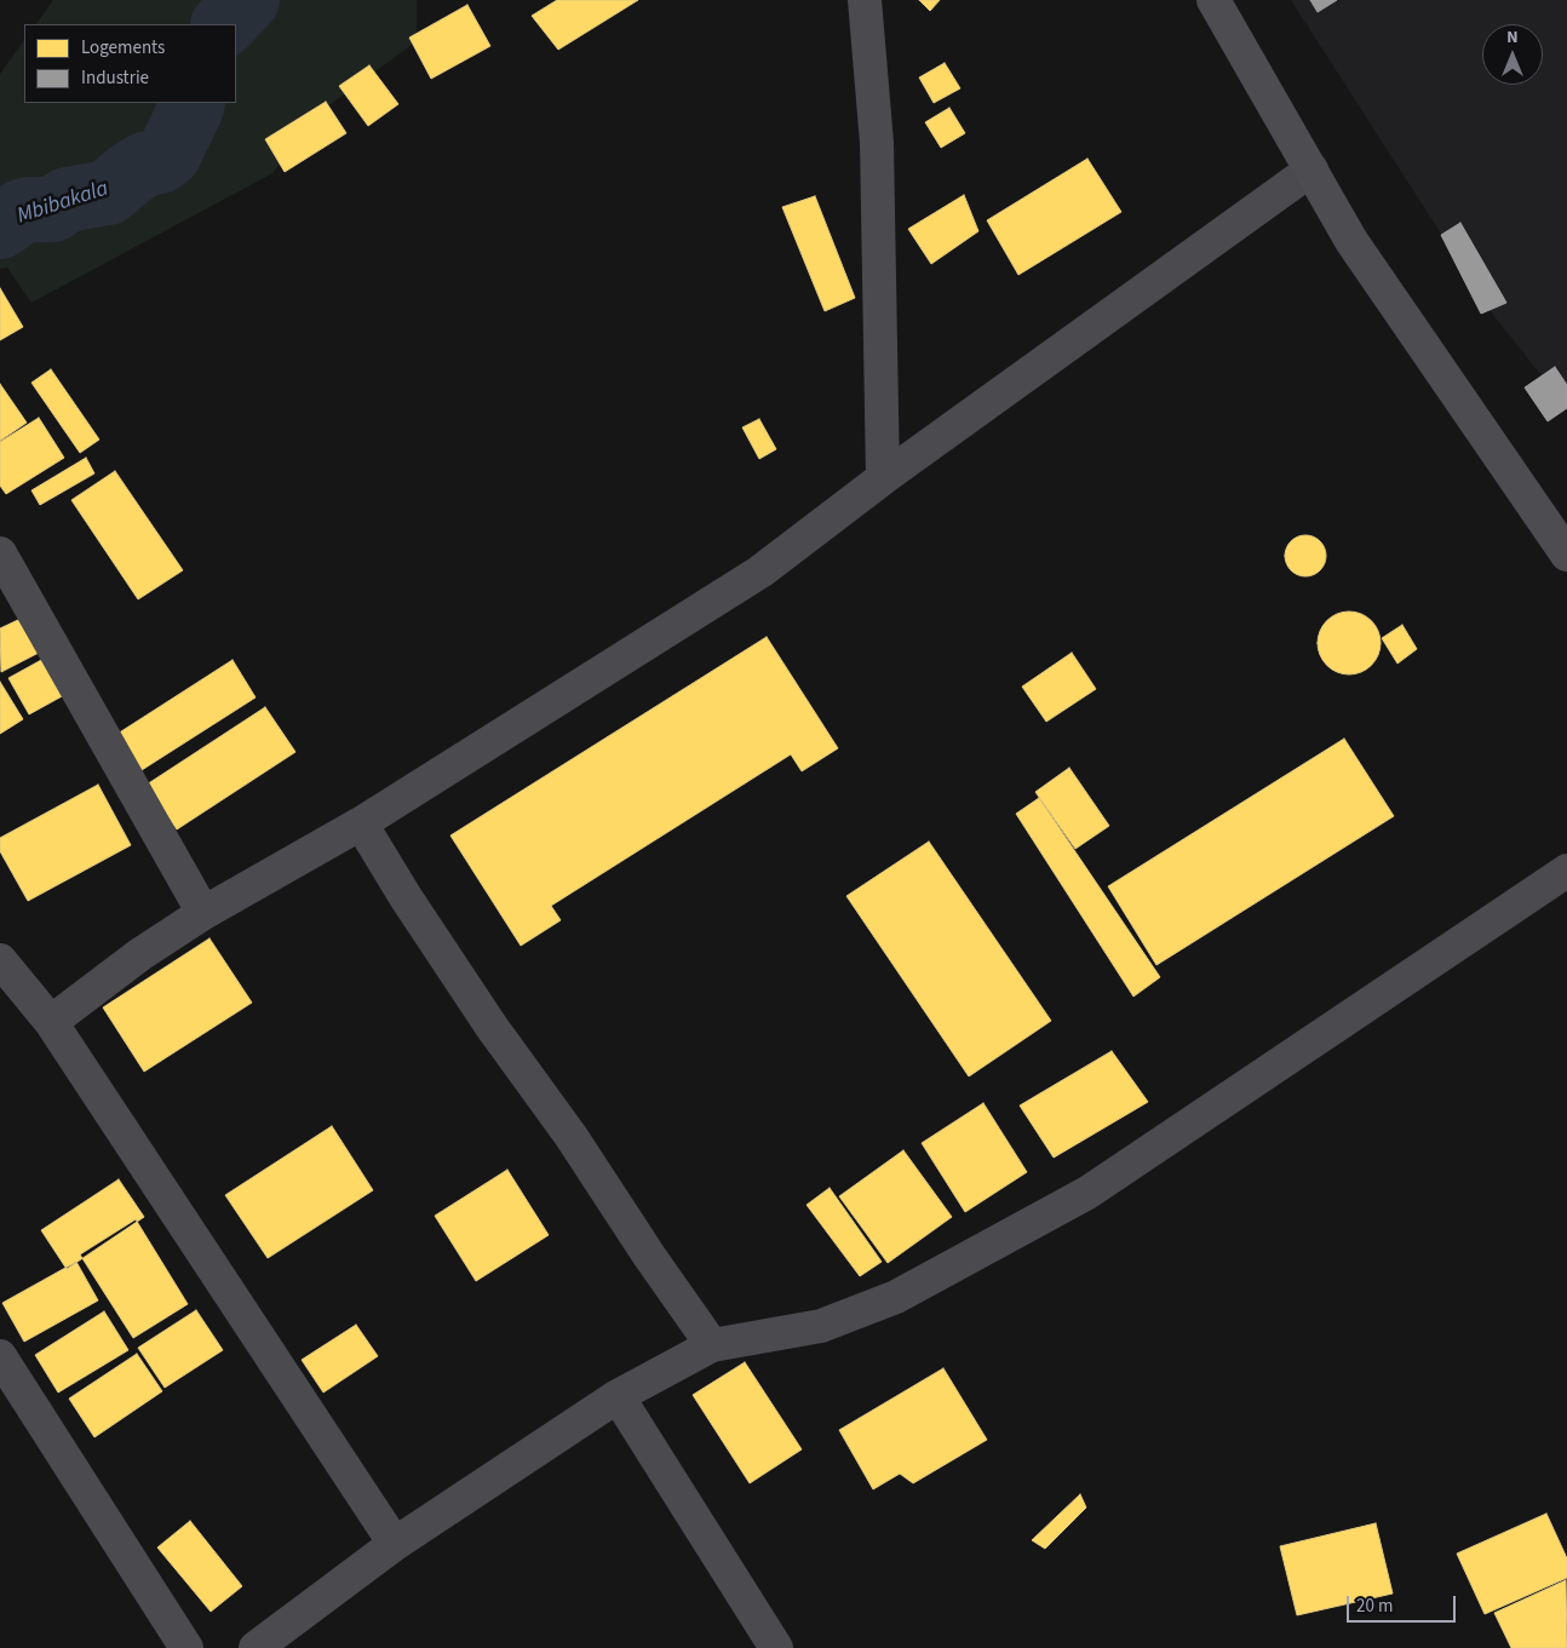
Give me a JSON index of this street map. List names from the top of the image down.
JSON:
{
  "water": ["Mbibakala"],
  "legend": ["Logements", "Industrie"],
  "scale_bar": "20 m",
  "north": "top"
}
